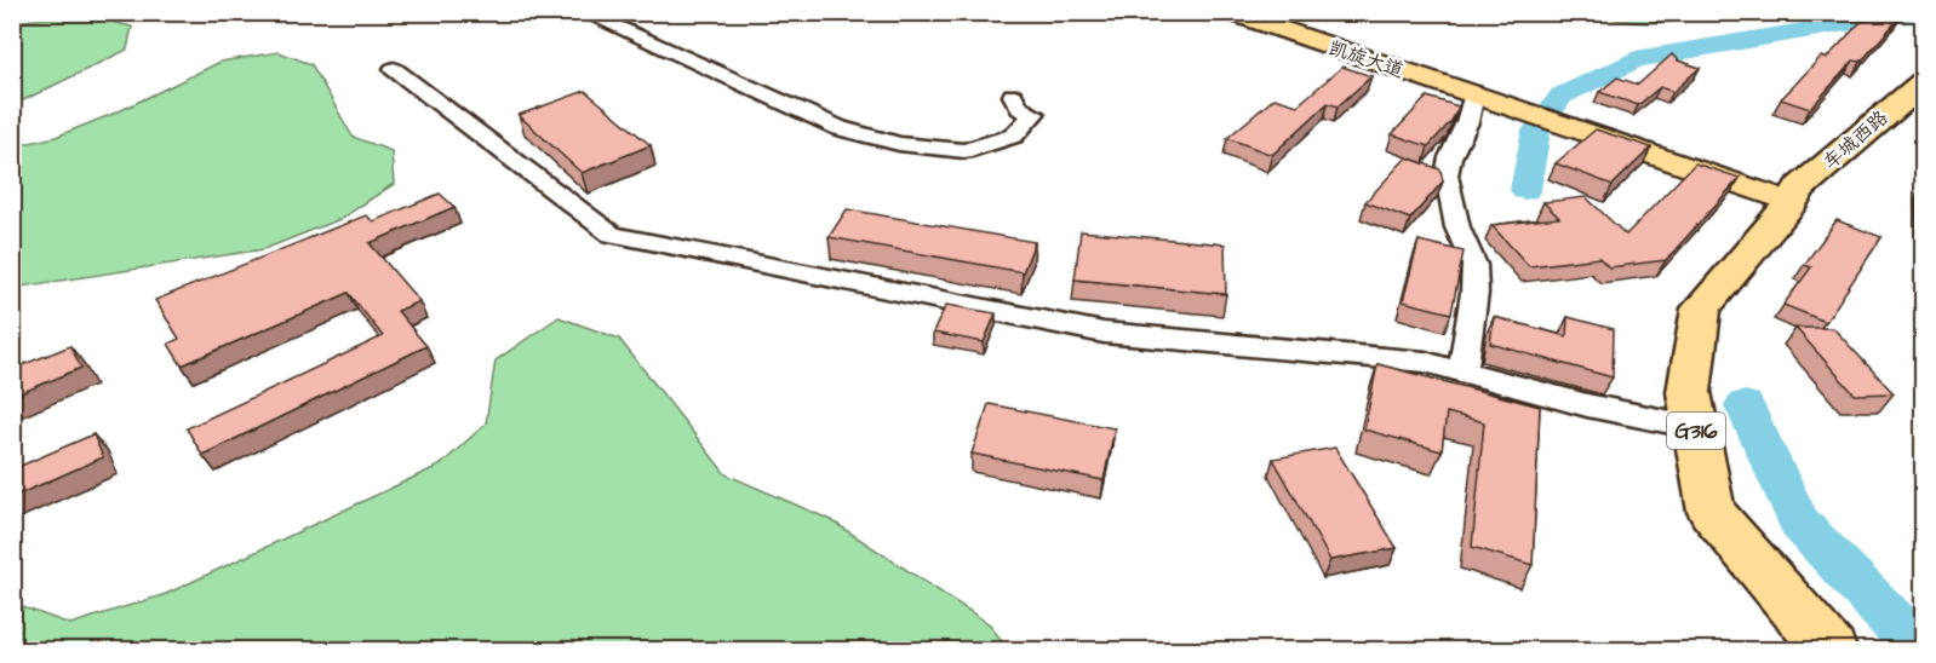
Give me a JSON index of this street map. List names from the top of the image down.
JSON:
{
  "streets": {
    "highway": ["车城西路", "G316"],
    "main road": ["凯旋大道"]
  },
  "crossings": [
    ["车城西路", "G316"]
  ]
}
